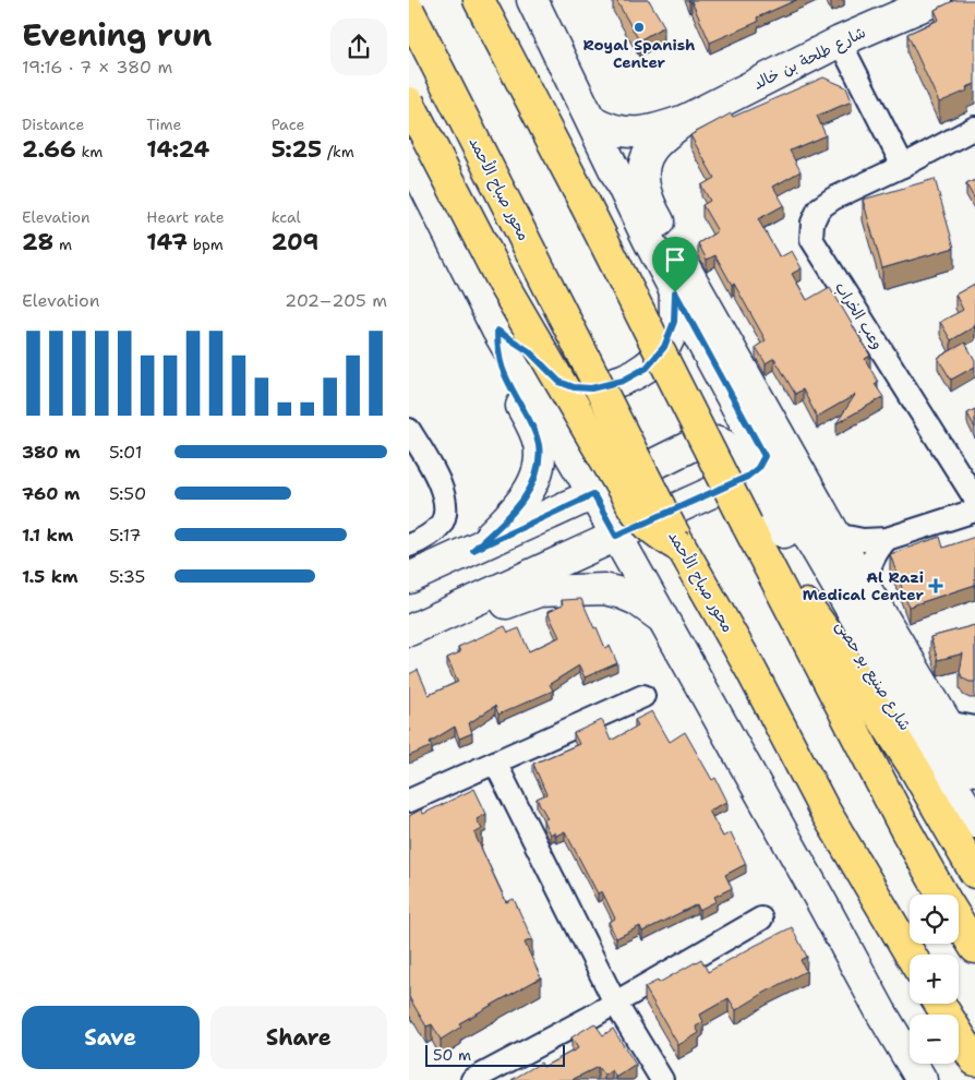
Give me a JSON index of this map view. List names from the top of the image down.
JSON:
{
  "streets": {
    "highway": ["محور صباح الأحمد"],
    "street": ["شارع طلحة بن خالد", "وعب الخراب", "شارع صنيع بو حصى"]
  },
  "places": {
    "other": ["Royal Spanish Center"],
    "health": ["Al Razi Medical Center"]
  },
  "scale_bar": "50 m",
  "page": {
    "heading": ["Evening run", "19:16 · 7 × 380 m"],
    "stats": [
      ["Distance", "2.66 km"],
      ["Time", "14:24"],
      ["Pace", "5:25 /km"],
      ["Elevation", "28 m"],
      ["Heart rate", "147 bpm"],
      ["kcal", "209"]
    ],
    "chart": ["Elevation", "202–205 m"],
    "list": [
      {
        "name": "380 m",
        "note": "5:01"
      },
      {
        "name": "760 m",
        "note": "5:50"
      },
      {
        "name": "1.1 km",
        "note": "5:17"
      },
      {
        "name": "1.5 km",
        "note": "5:35"
      }
    ],
    "map_buttons": ["+", "−"],
    "buttons": ["Save", "Share"],
    "scale": "50 m"
  }
}
